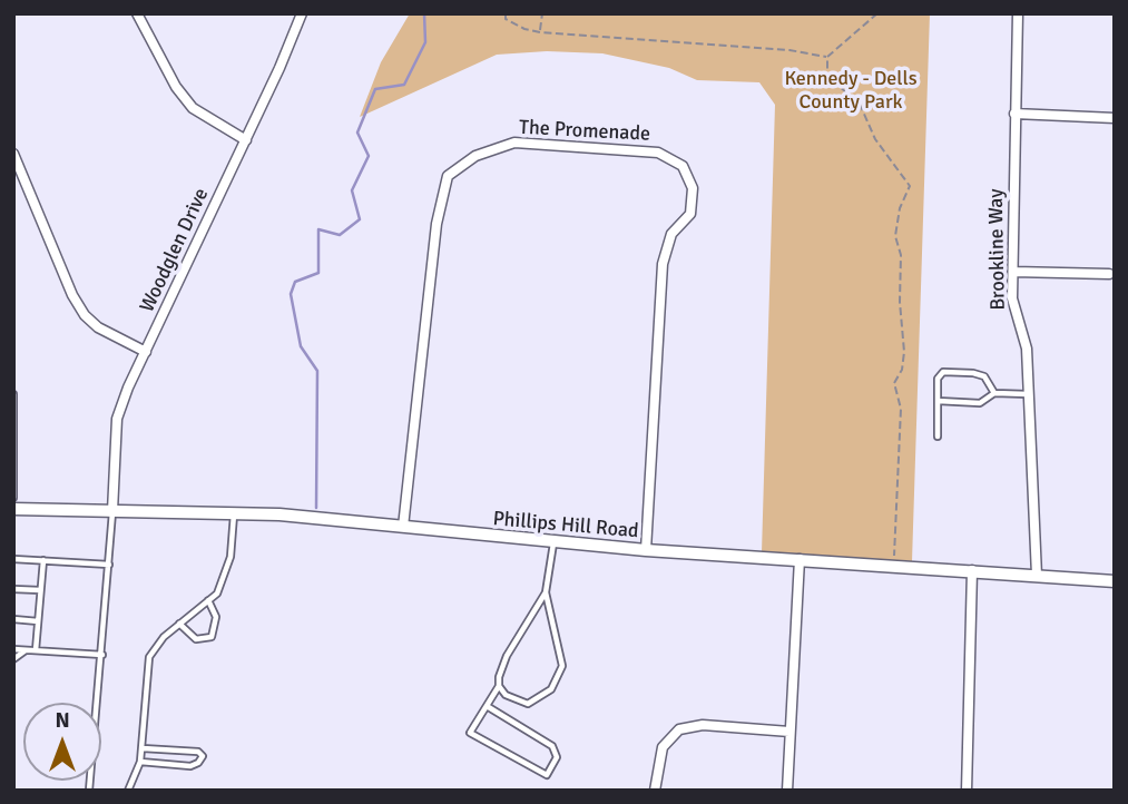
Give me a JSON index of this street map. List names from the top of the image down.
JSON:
{
  "streets": {
    "street": [
      "The Promenade",
      "Brookline Way",
      "Woodglen Drive",
      "Phillips Hill Road"
    ]
  },
  "crossings": [
    ["The Promenade", "Phillips Hill Road"],
    ["Brookline Way", "Phillips Hill Road"],
    ["Woodglen Drive", "Phillips Hill Road"]
  ],
  "parks": ["Kennedy - Dells County Park"],
  "north": "top"
}
